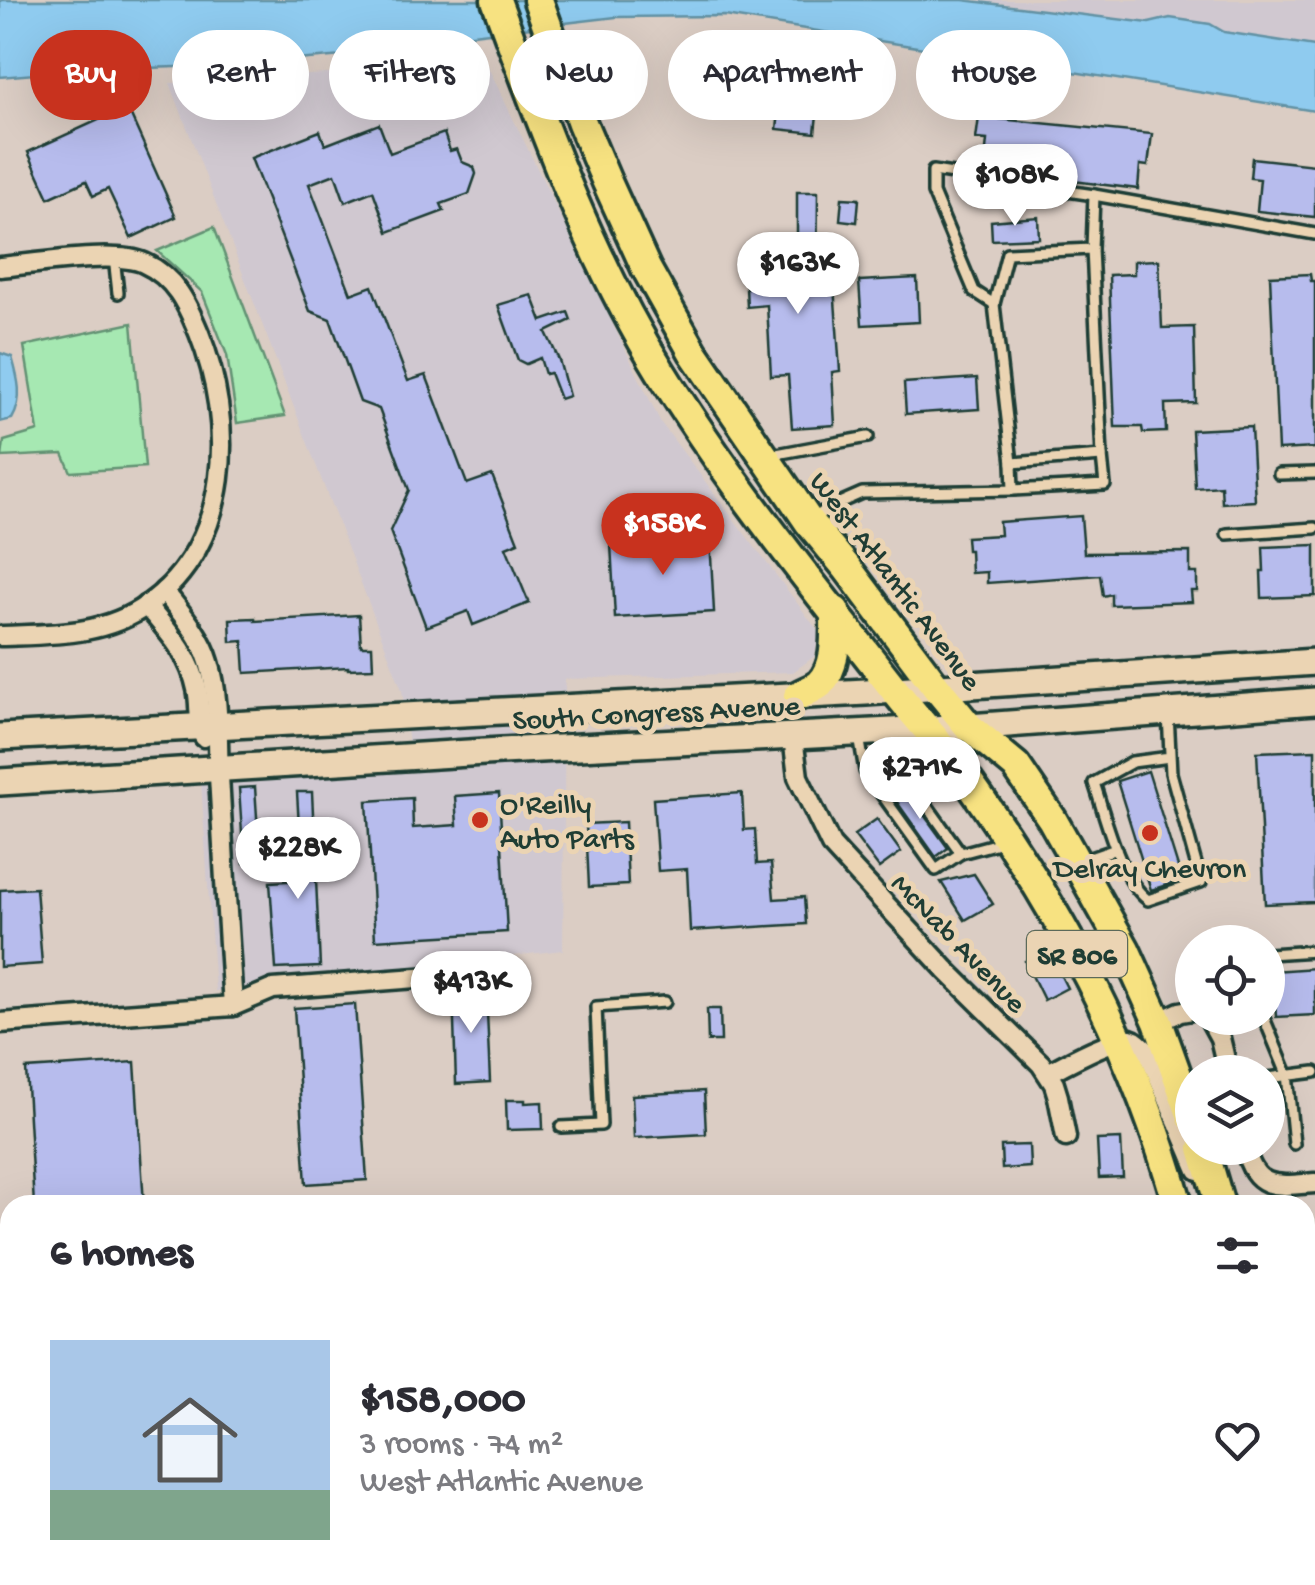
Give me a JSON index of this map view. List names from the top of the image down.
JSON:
{
  "streets": {
    "main road": ["West Atlantic Avenue", "South Congress Avenue", "SR 806"],
    "street": ["McNab Avenue"]
  },
  "crossings": [
    ["West Atlantic Avenue", "South Congress Avenue"],
    ["South Congress Avenue", "McNab Avenue"],
    ["South Congress Avenue", "SR 806"]
  ],
  "places": ["O'Reilly Auto Parts", "Delray Chevron"],
  "page": {
    "chip": [
      "Buy",
      "Rent",
      "Filters",
      "New",
      "Apartment",
      "House"
    ],
    "price": [
      "$108K",
      "$163K",
      "$158K",
      "$271K",
      "$228K",
      "$413K"
    ],
    "heading": "6 homes",
    "list": [
      {
        "name": "$158,000",
        "note": "3 rooms · 74 m² · West Atlantic Avenue"
      }
    ]
  }
}
